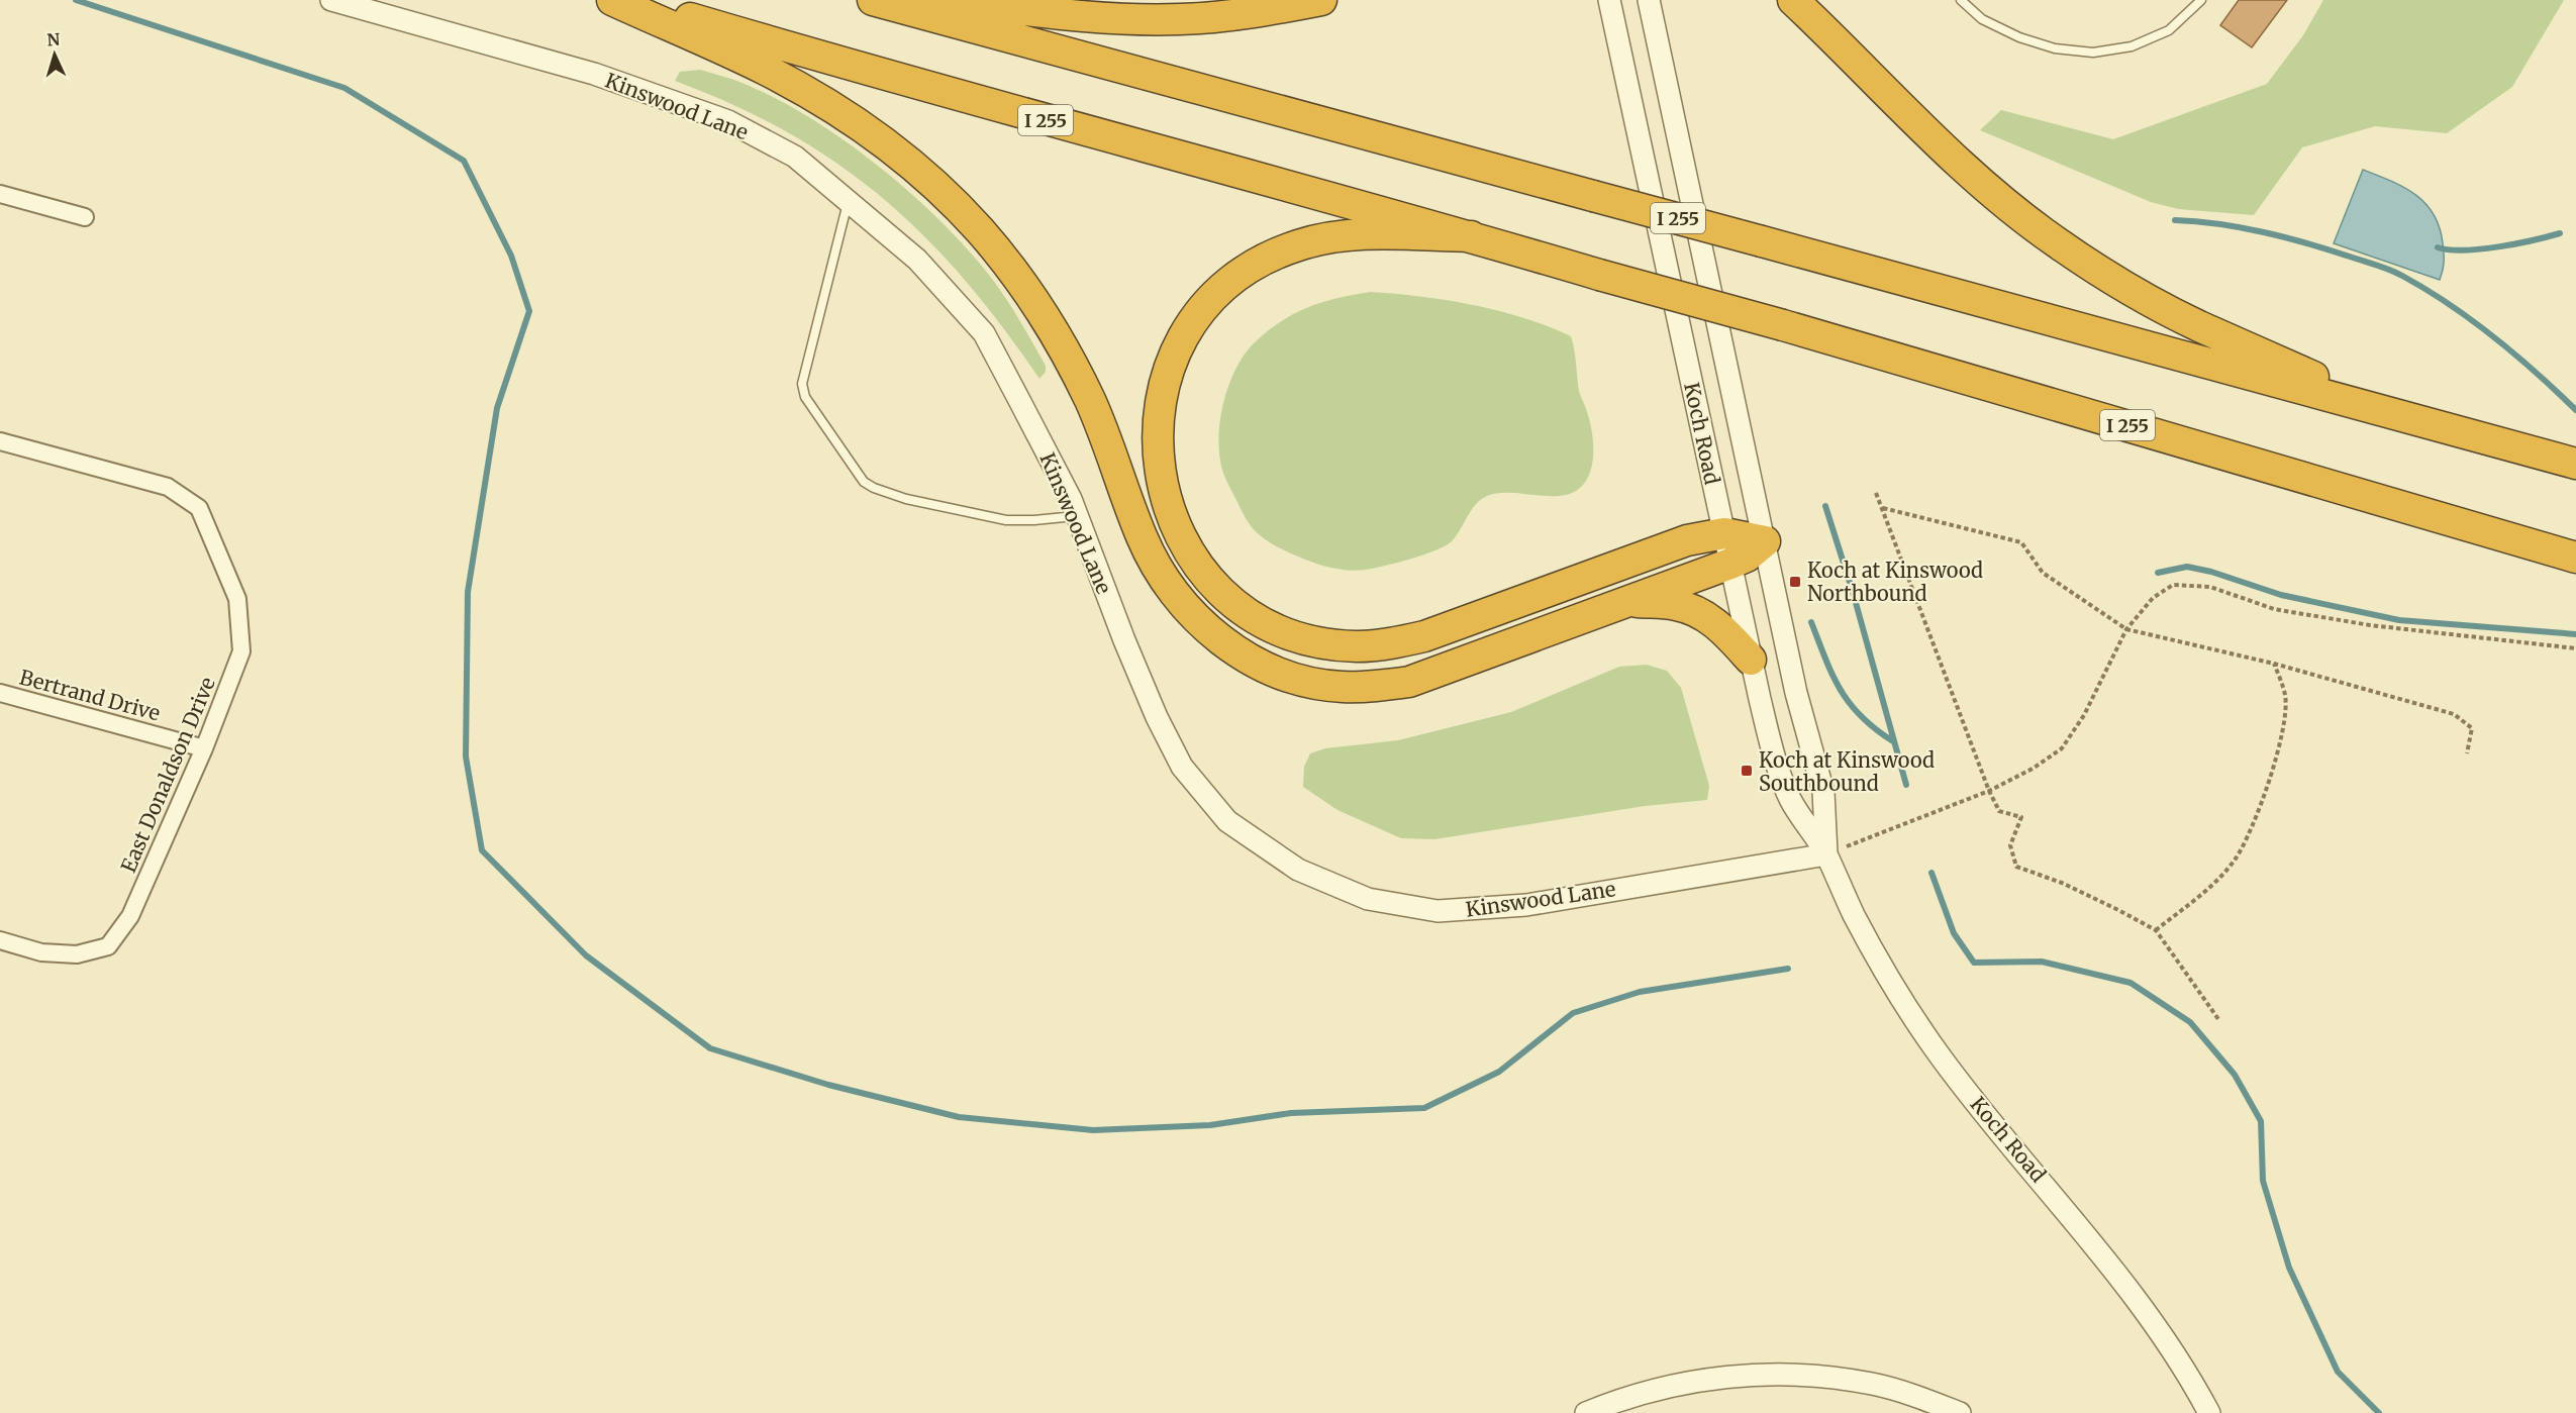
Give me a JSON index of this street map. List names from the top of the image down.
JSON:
{
  "streets": {
    "highway": ["I 255"],
    "street": [
      "Kinswood Lane",
      "Koch Road",
      "Bertrand Drive",
      "East Donaldson Drive"
    ]
  },
  "crossings": [
    ["Kinswood Lane", "Koch Road"],
    ["Bertrand Drive", "East Donaldson Drive"]
  ],
  "places": {
    "transit": ["Koch at Kinswood Northbound", "Koch at Kinswood Southbound"]
  },
  "north": "top"
}
